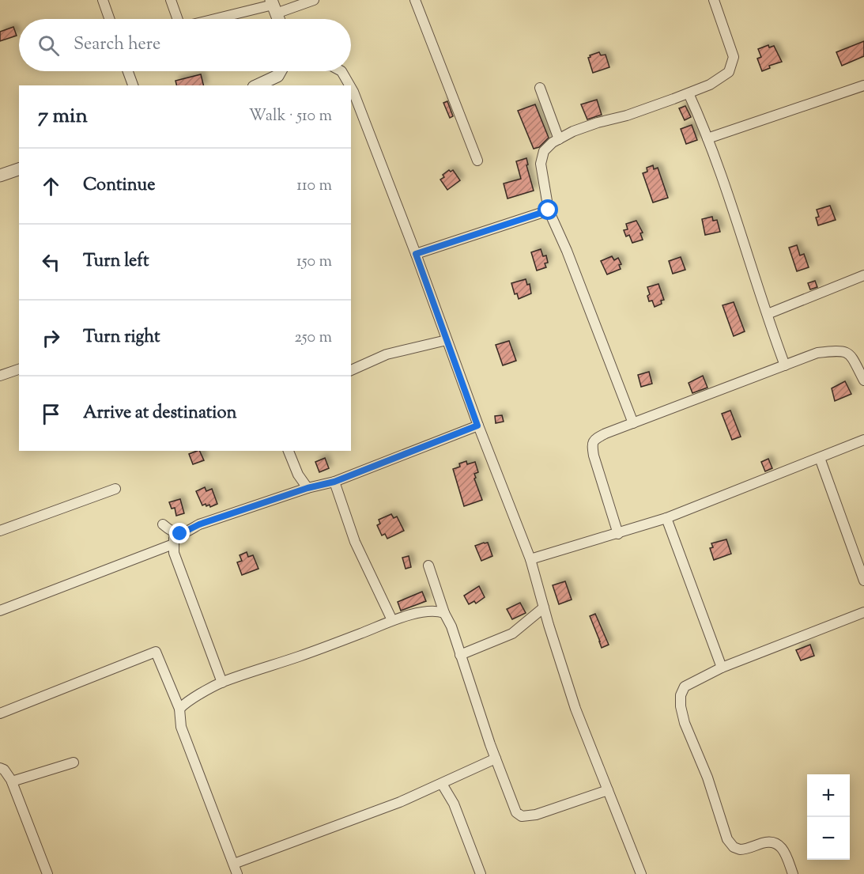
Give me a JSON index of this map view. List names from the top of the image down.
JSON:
{
  "page": {
    "search": "Search here",
    "heading": ["7 min", "Walk · 510 m"],
    "list": [
      ["Continue", "110 m"],
      ["Turn left", "150 m"],
      ["Turn right", "250 m"],
      "Arrive at destination"
    ],
    "map_buttons": ["+", "−"]
  }
}
